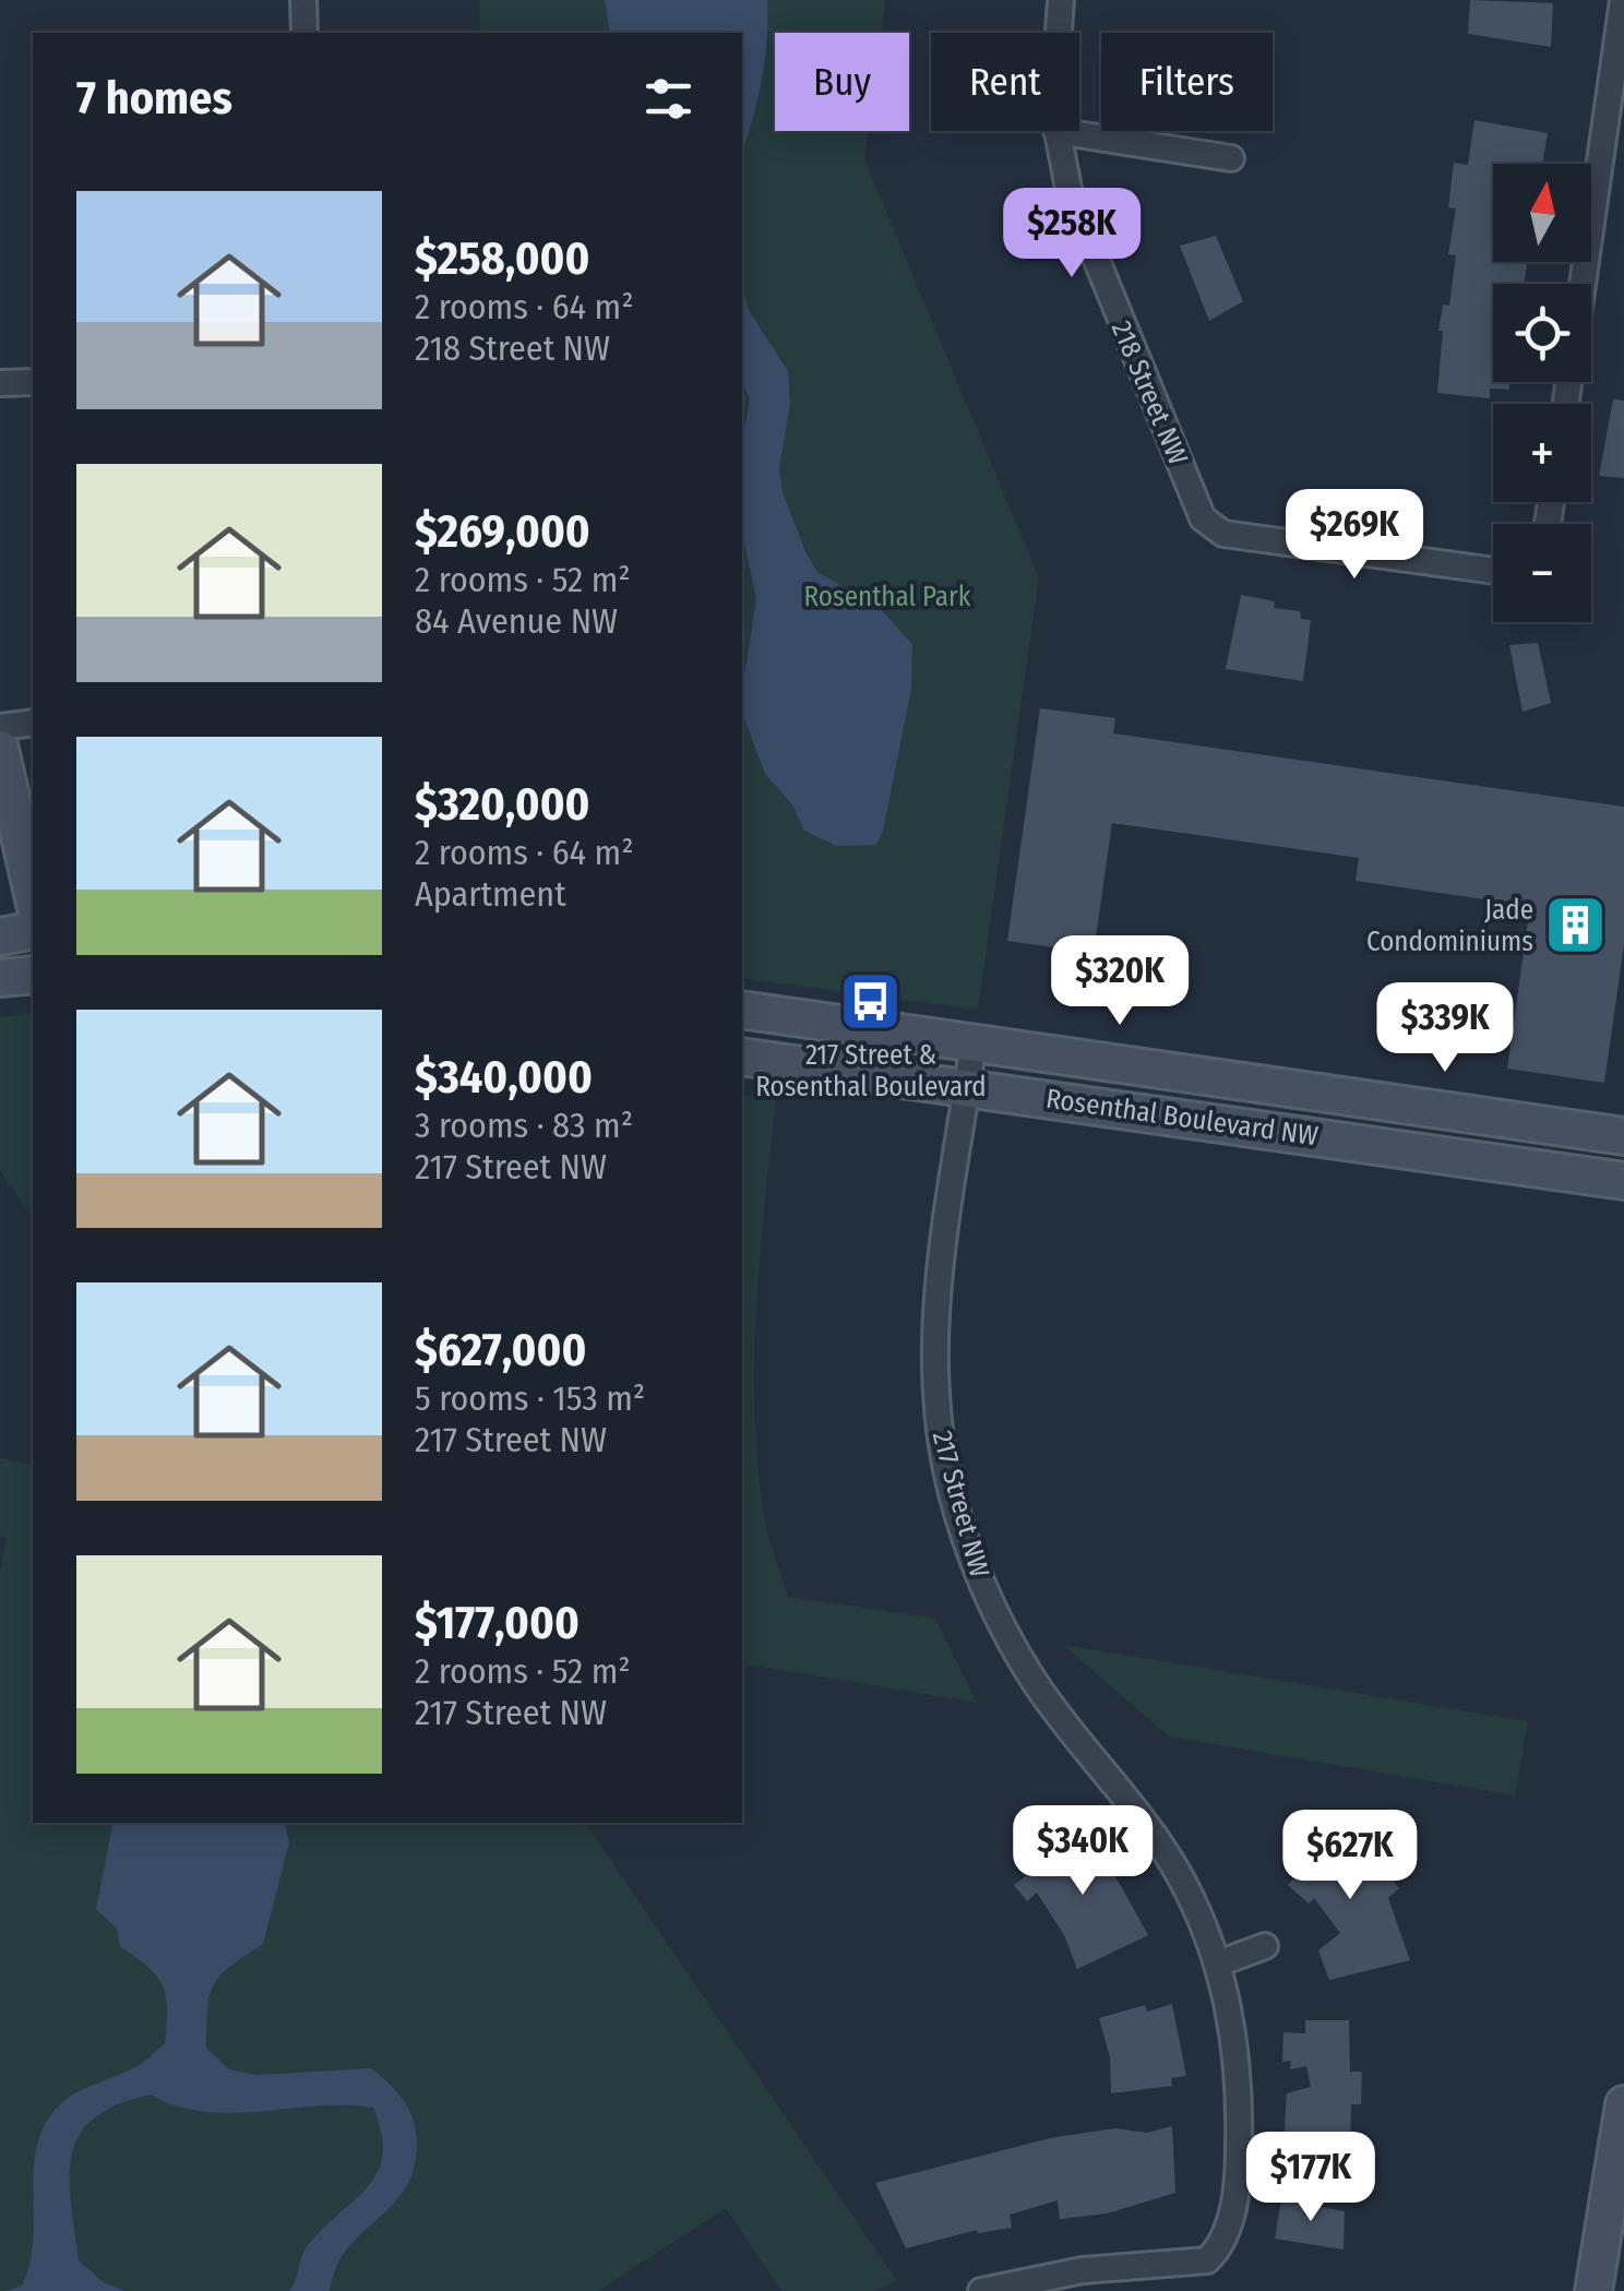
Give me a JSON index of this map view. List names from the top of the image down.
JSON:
{
  "streets": {
    "street": ["218 Street NW", "Rosenthal Boulevard NW", "217 Street NW"]
  },
  "crossings": [
    ["Rosenthal Boulevard NW", "217 Street NW"]
  ],
  "parks": ["Rosenthal Park"],
  "places": {
    "building": ["Jade Condominiums"],
    "bus stop": ["217 Street & Rosenthal Boulevard"]
  },
  "north": "top",
  "page": {
    "chip": ["Buy", "Rent", "Filters"],
    "heading": "7 homes",
    "map_buttons": ["+", "−"],
    "list": [
      {
        "name": "$258,000",
        "note": "2 rooms · 64 m² · 218 Street NW"
      },
      {
        "name": "$269,000",
        "note": "2 rooms · 52 m² · 84 Avenue NW"
      },
      {
        "name": "$320,000",
        "note": "2 rooms · 64 m² · Apartment"
      },
      {
        "name": "$340,000",
        "note": "3 rooms · 83 m² · 217 Street NW"
      },
      {
        "name": "$627,000",
        "note": "5 rooms · 153 m² · 217 Street NW"
      },
      {
        "name": "$177,000",
        "note": "2 rooms · 52 m² · 217 Street NW"
      }
    ],
    "price": [
      "$258K",
      "$269K",
      "$320K",
      "$339K",
      "$340K",
      "$627K",
      "$177K"
    ]
  }
}
